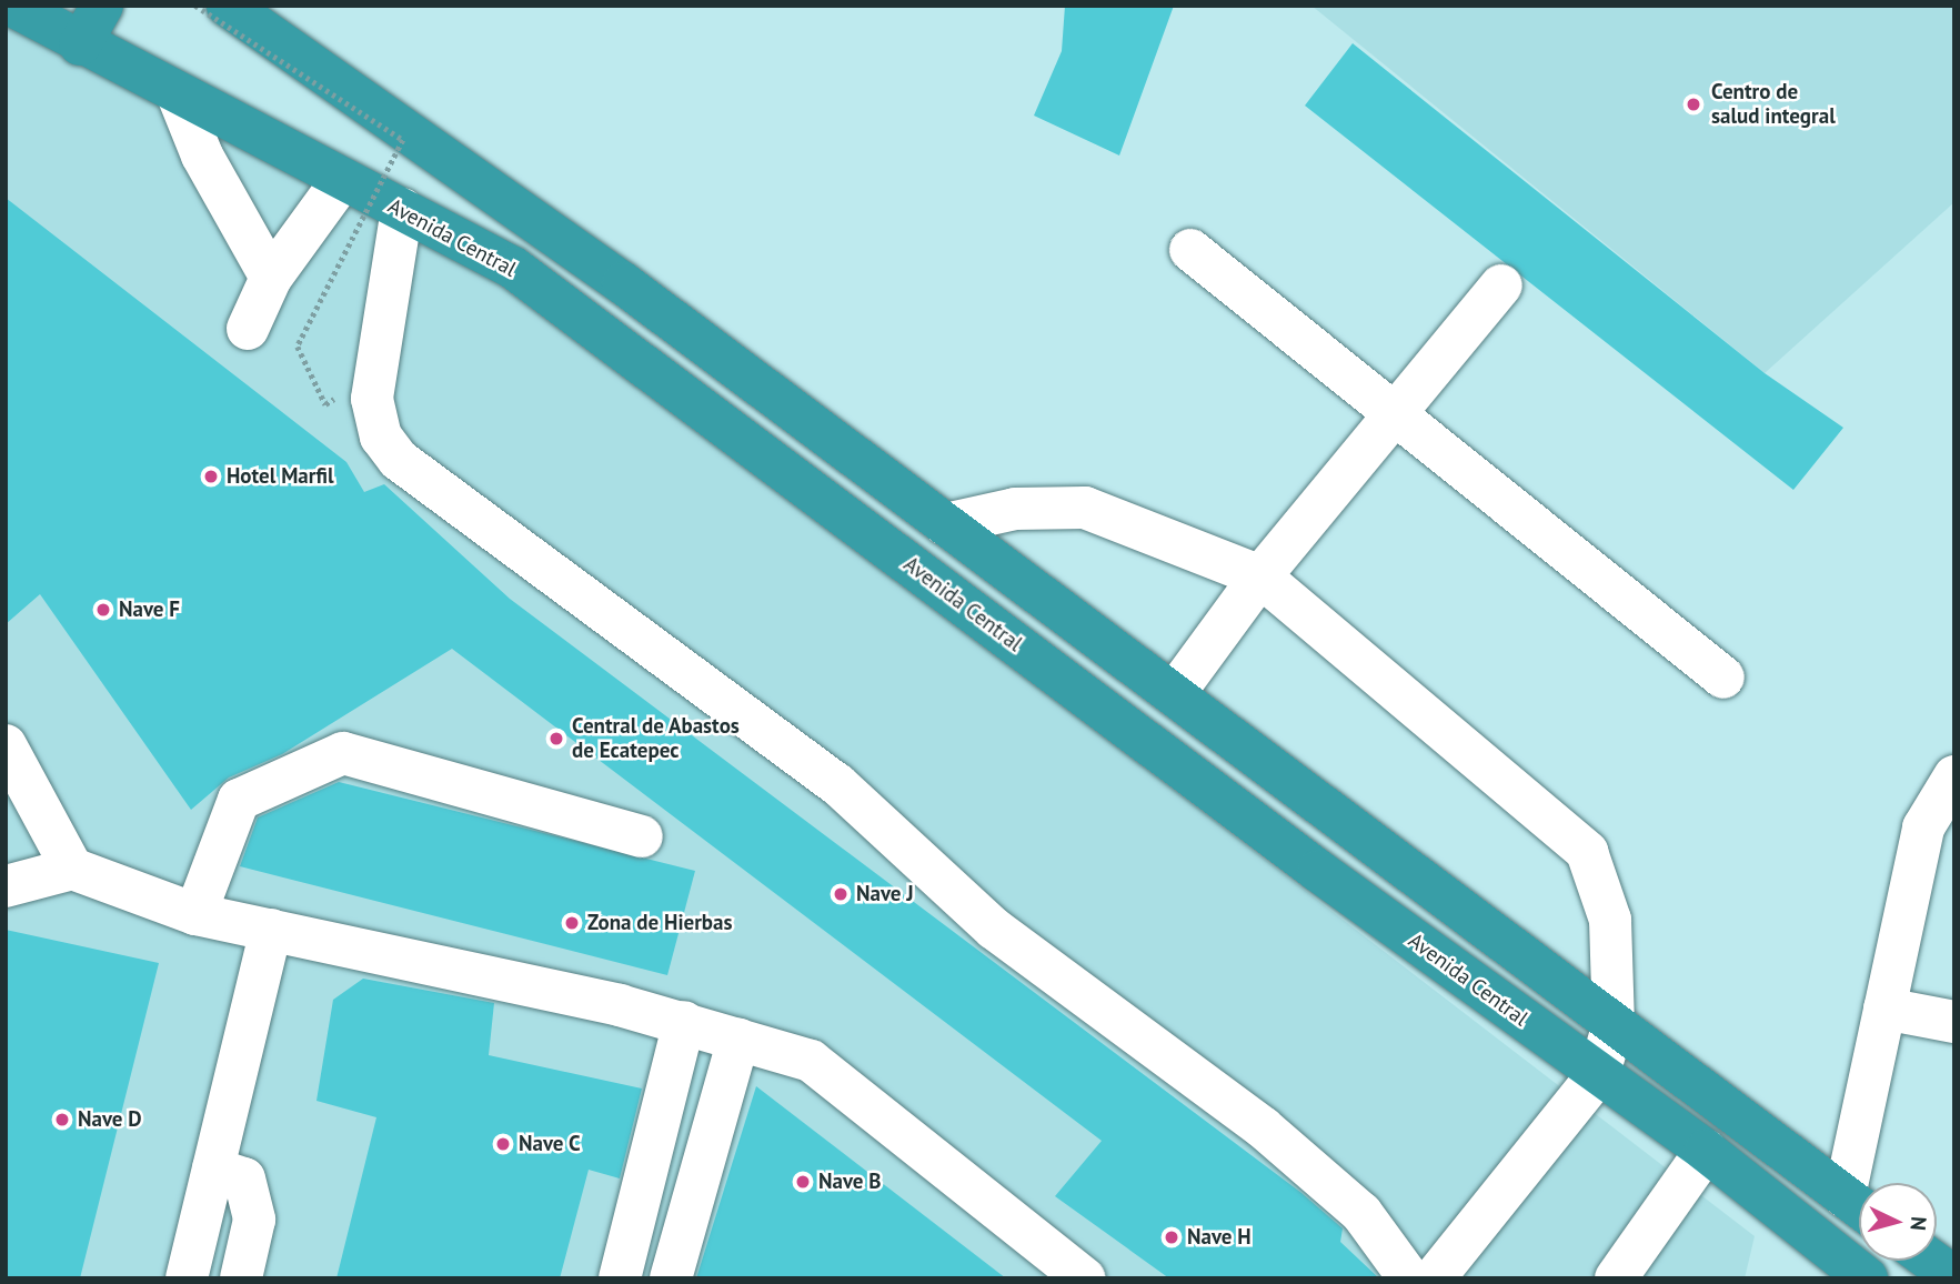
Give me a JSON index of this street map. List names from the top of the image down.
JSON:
{
  "streets": {
    "highway": ["Avenida Central"]
  },
  "places": [
    "Centro de salud integral",
    "Hotel Marfil",
    "Nave F",
    "Central de Abastos de Ecatepec",
    "Nave J",
    "Zona de Hierbas",
    "Nave D",
    "Nave C",
    "Nave B",
    "Nave H"
  ],
  "north": "right"
}
